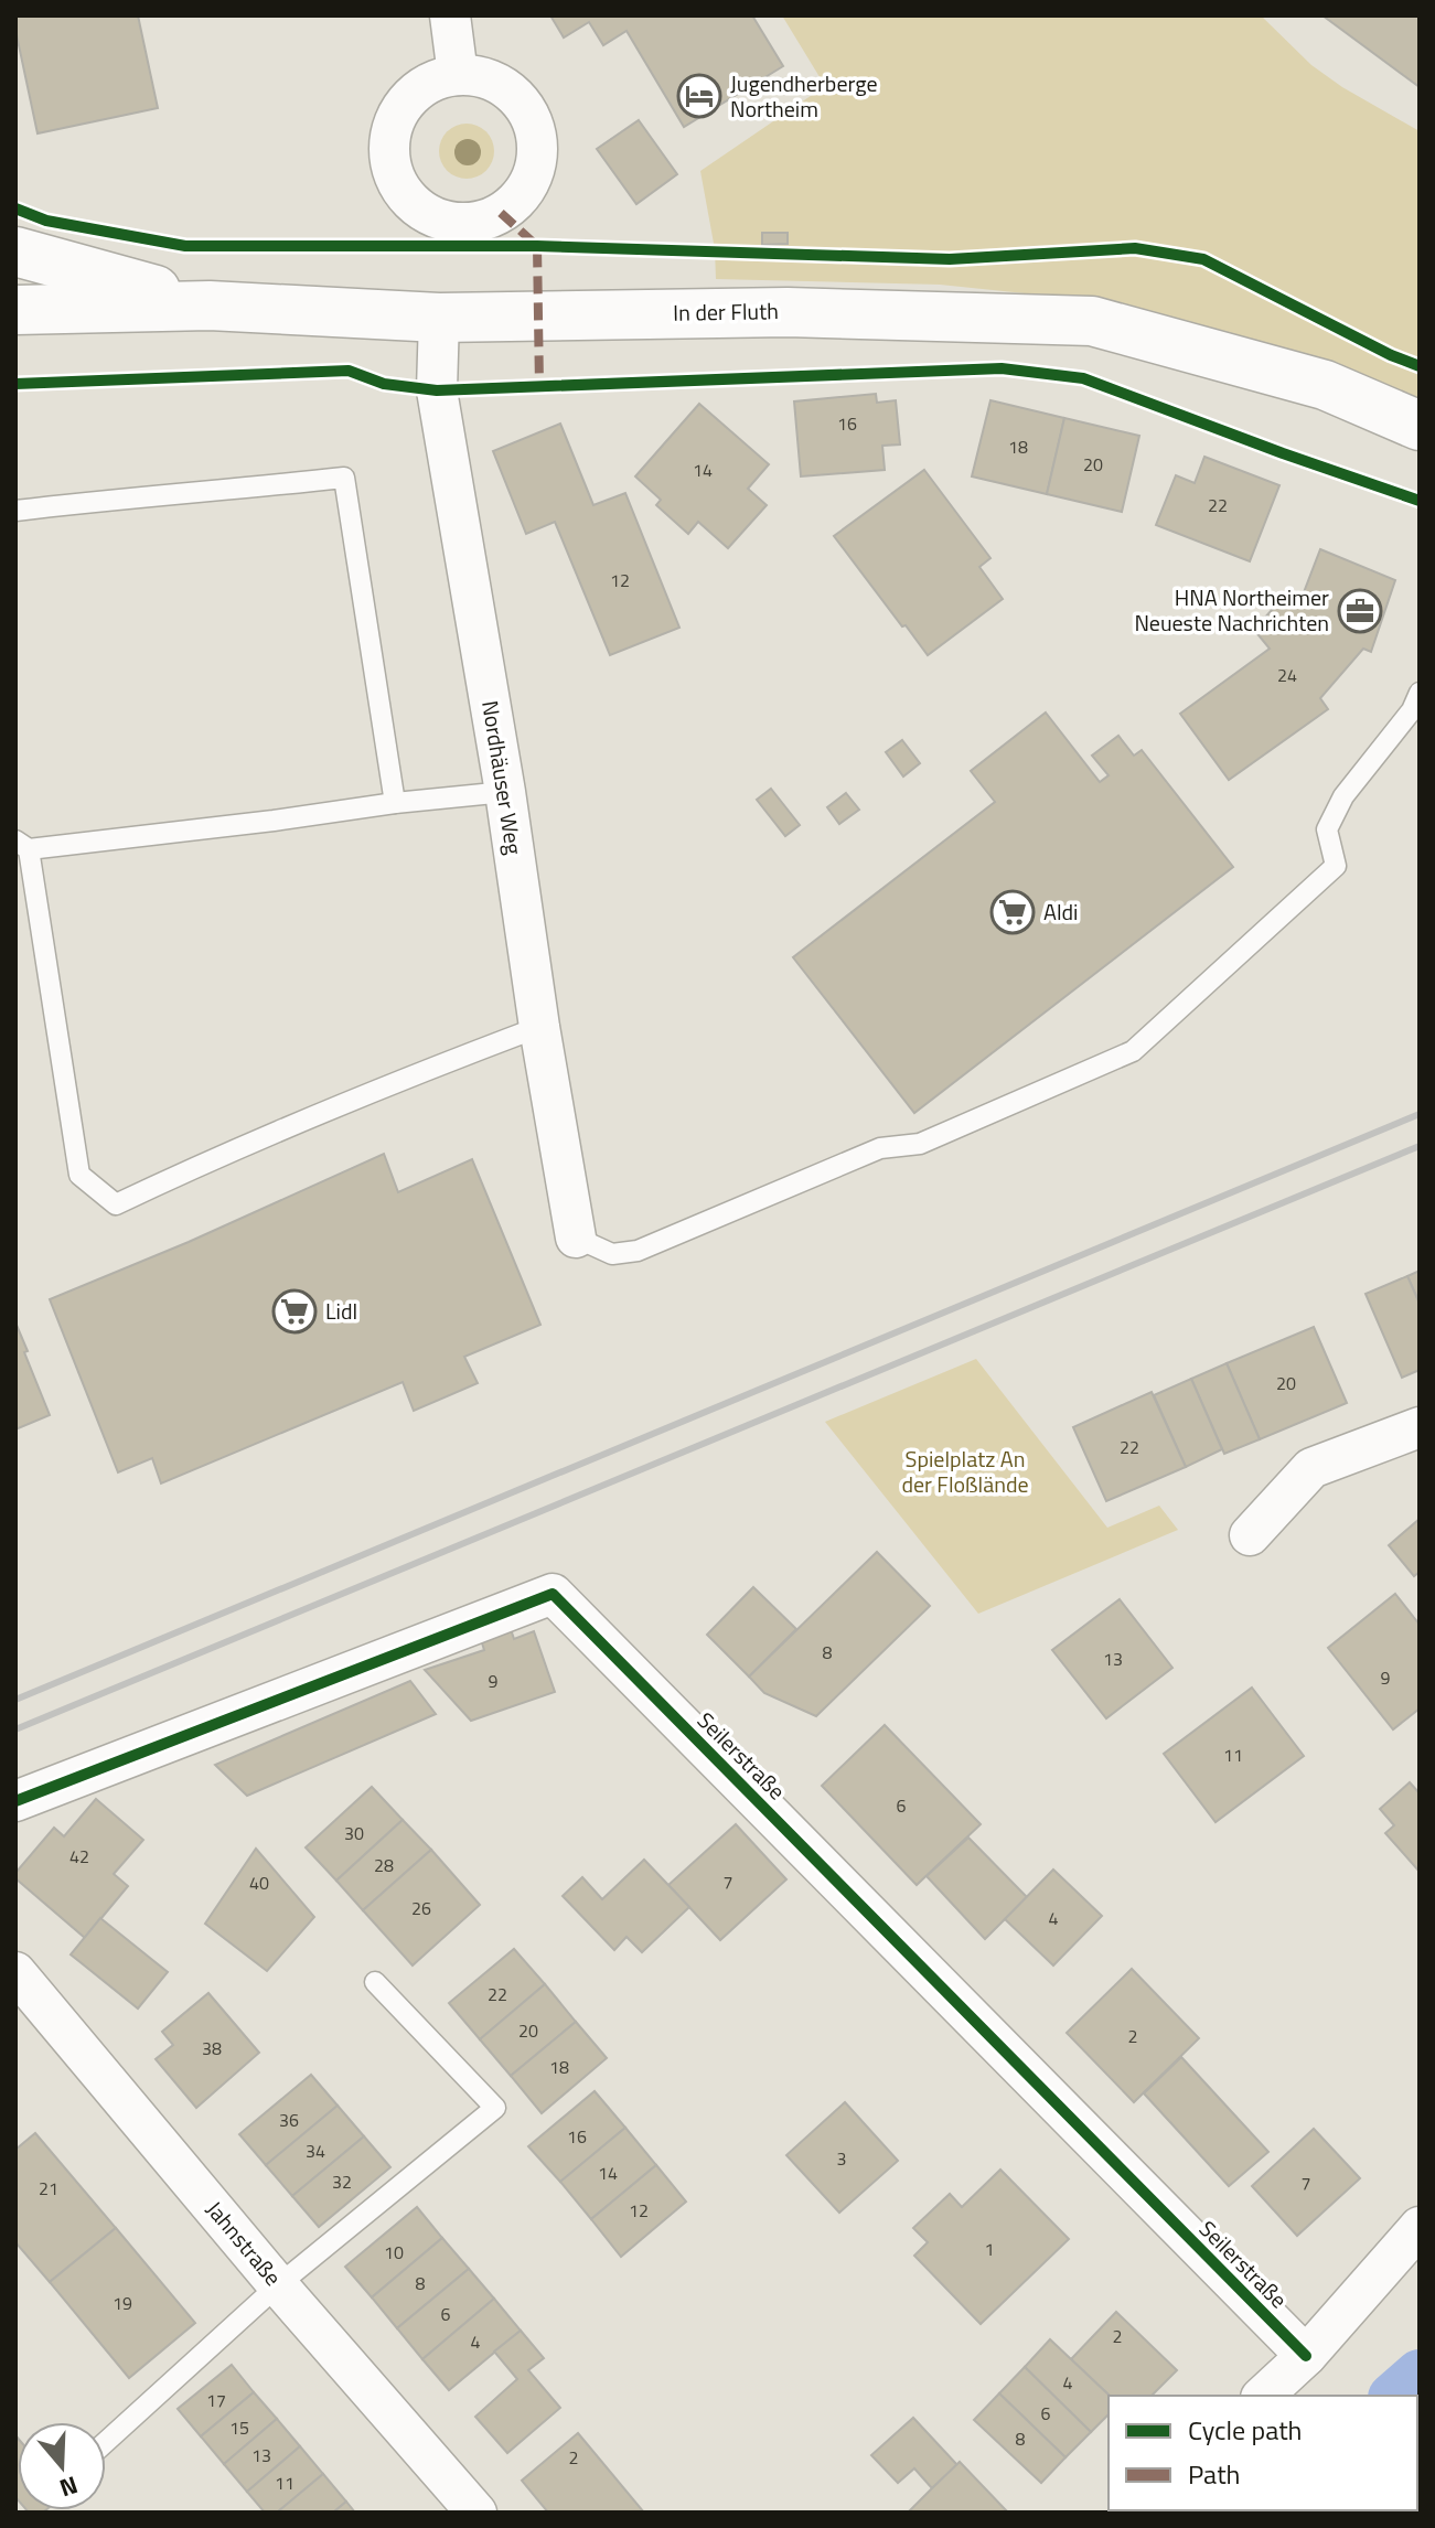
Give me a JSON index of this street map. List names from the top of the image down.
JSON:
{
  "streets": {
    "main road": ["In der Fluth"],
    "street": ["Nordhäuser Weg", "Seilerstraße", "Jahnstraße"]
  },
  "crossings": [
    ["In der Fluth", "Nordhäuser Weg"]
  ],
  "parks": ["Spielplatz An der Floßlände"],
  "places": {
    "hotel": ["Jugendherberge Northeim"],
    "office": ["HNA Northeimer Neueste Nachrichten"],
    "supermarket": ["Aldi", "Lidl"]
  },
  "house_numbers": [
    "16",
    "18",
    "20",
    "14",
    "22",
    "12",
    "24",
    "20",
    "22",
    "8",
    "13",
    "9",
    "9",
    "11",
    "6",
    "30",
    "42",
    "28",
    "7",
    "40",
    "26",
    "4",
    "22",
    "20",
    "2",
    "38",
    "18",
    "36",
    "16",
    "34",
    "3",
    "14",
    "32",
    "7",
    "21",
    "12",
    "1",
    "10",
    "8",
    "19",
    "6",
    "2",
    "4",
    "4",
    "17",
    "6",
    "15",
    "8",
    "13",
    "2",
    "11"
  ],
  "legend": ["Cycle path", "Path"],
  "north": "bottom"
}
